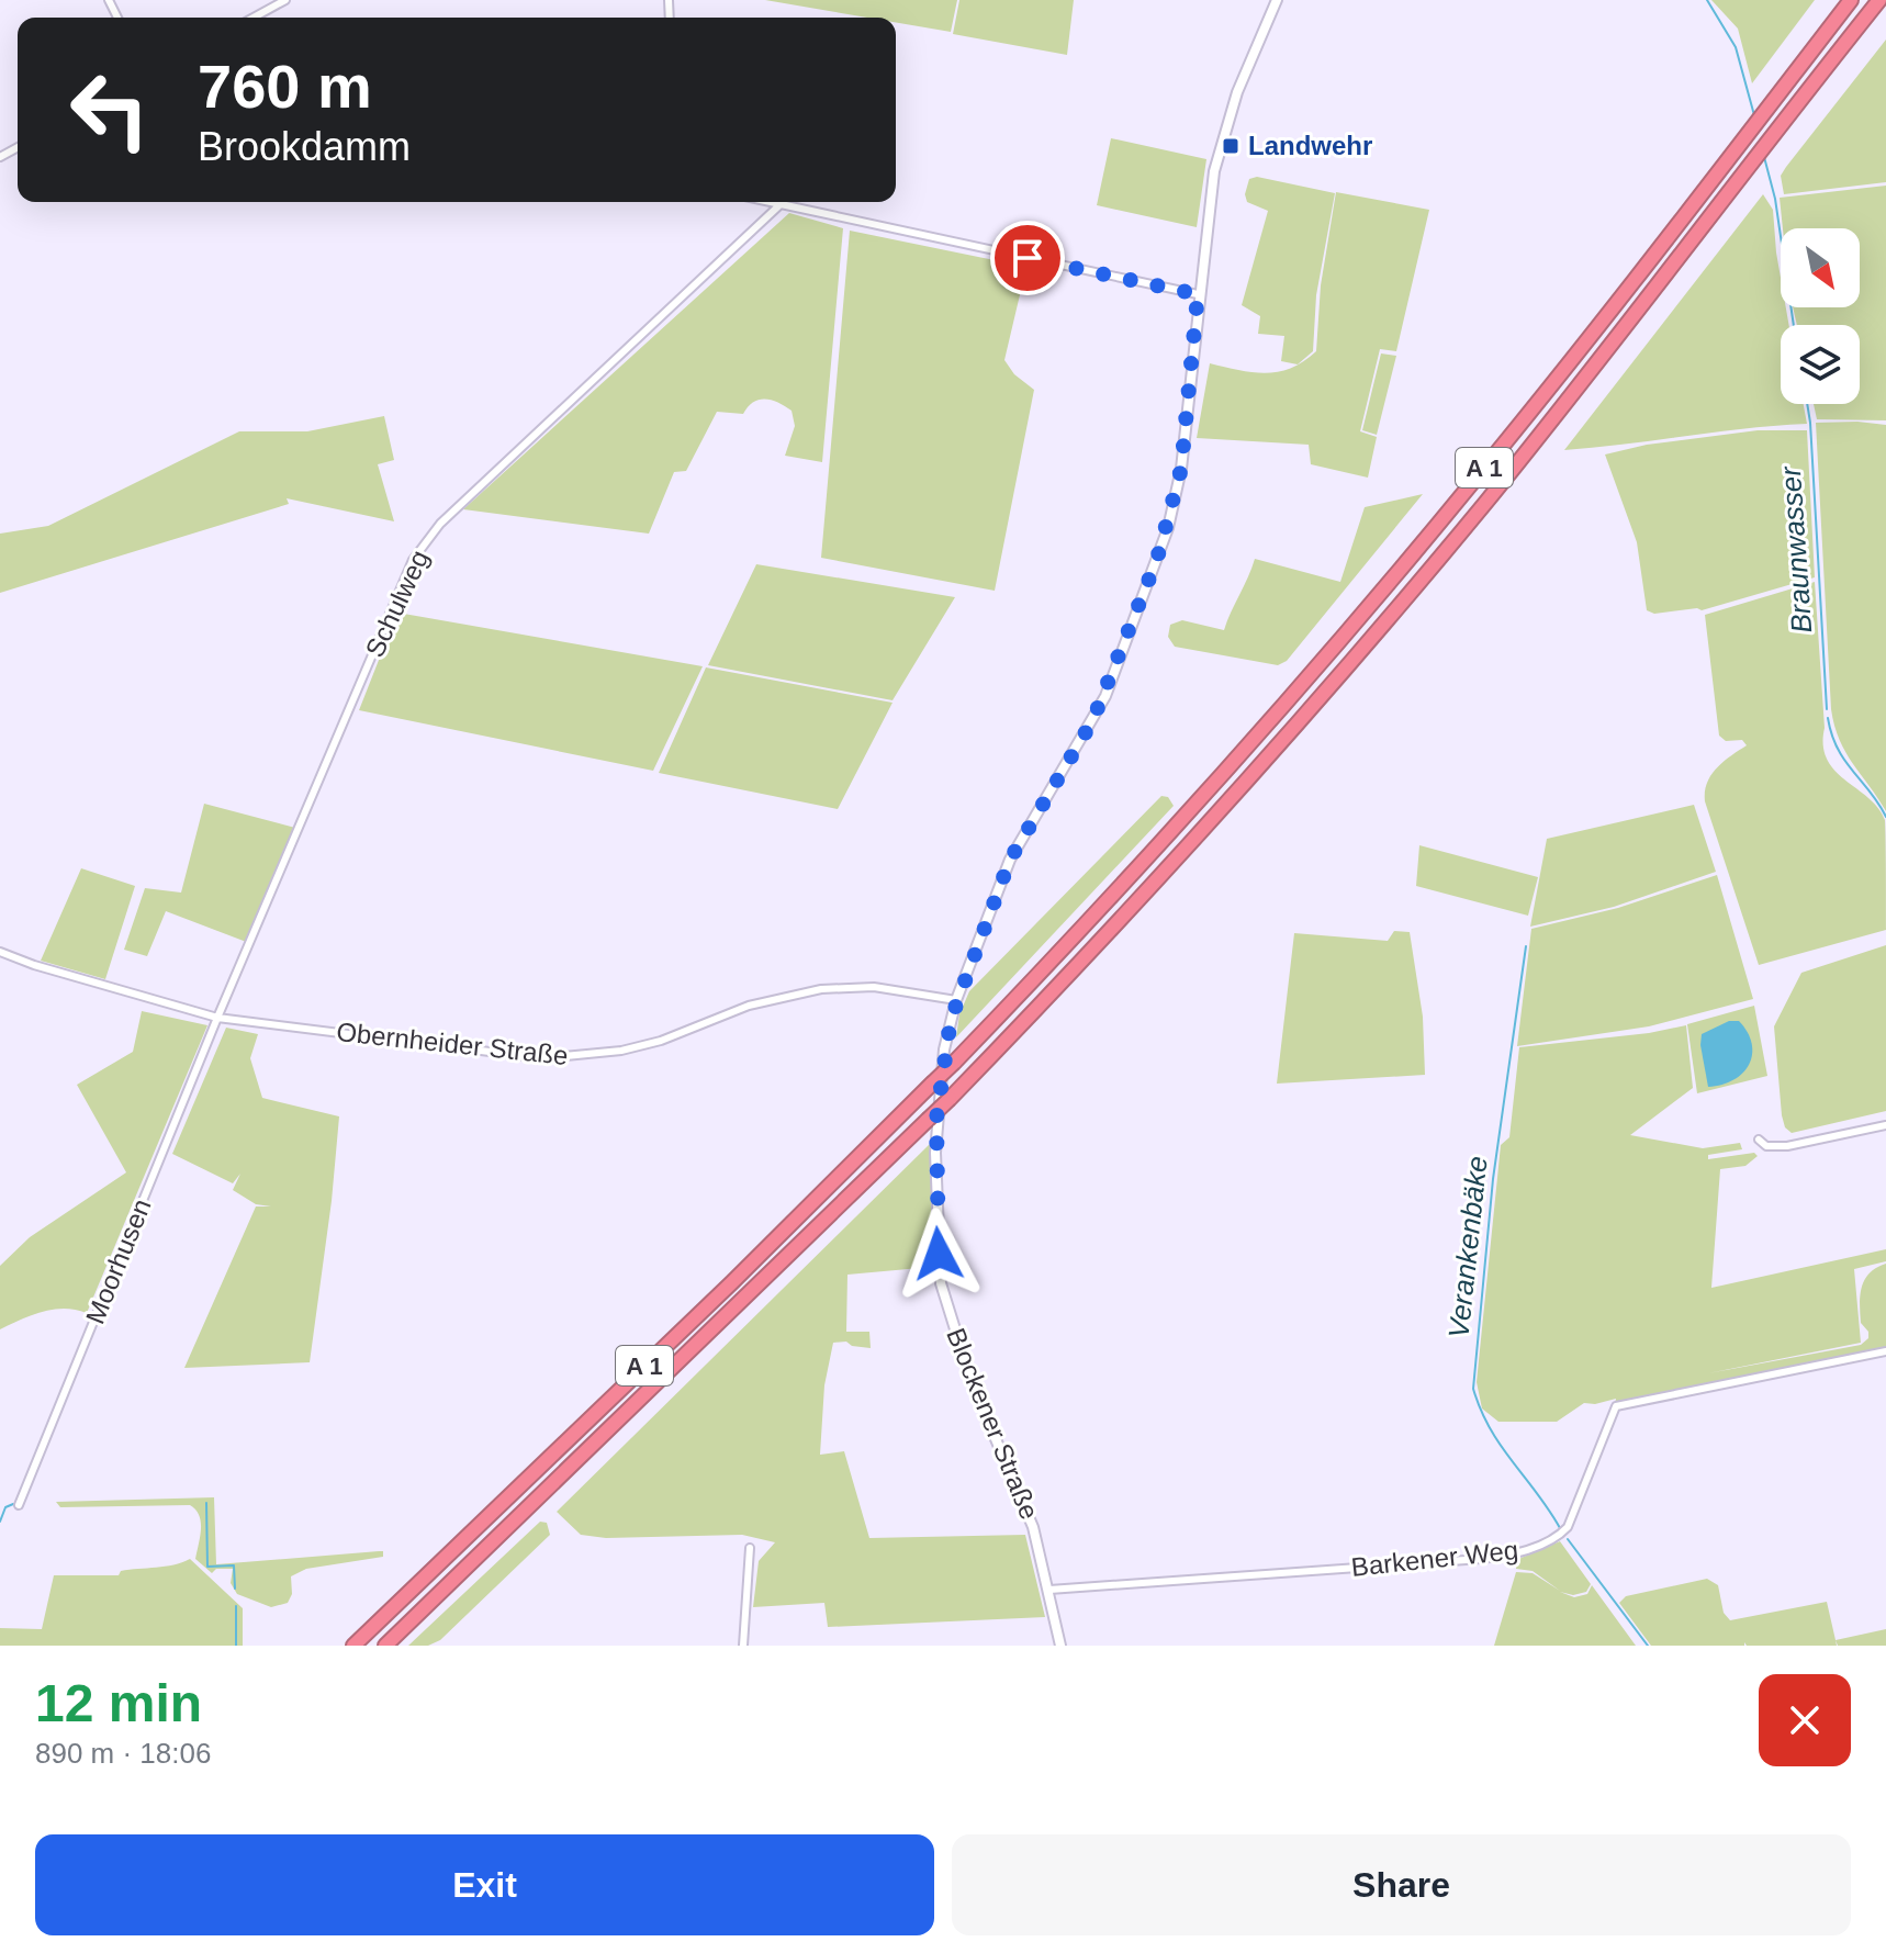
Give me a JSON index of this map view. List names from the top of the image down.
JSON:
{
  "streets": {
    "highway": ["A 1"],
    "street": [
      "Schulweg",
      "Obernheider Straße",
      "Moorhusen",
      "Blockener Straße",
      "Barkener Weg"
    ]
  },
  "crossings": [
    ["Schulweg", "Obernheider Straße"],
    ["Schulweg", "Moorhusen"],
    ["Obernheider Straße", "Moorhusen"],
    ["Obernheider Straße", "Blockener Straße"],
    ["Blockener Straße", "Barkener Weg"]
  ],
  "water": ["Braunwasser", "Verankenbäke"],
  "places": {
    "transit": ["Landwehr"]
  },
  "north": "bottom right",
  "page": {
    "turn": ["760 m", "Brookdamm"],
    "heading": ["12 min", "890 m · 18:06"],
    "buttons": ["Exit", "Share"]
  }
}
